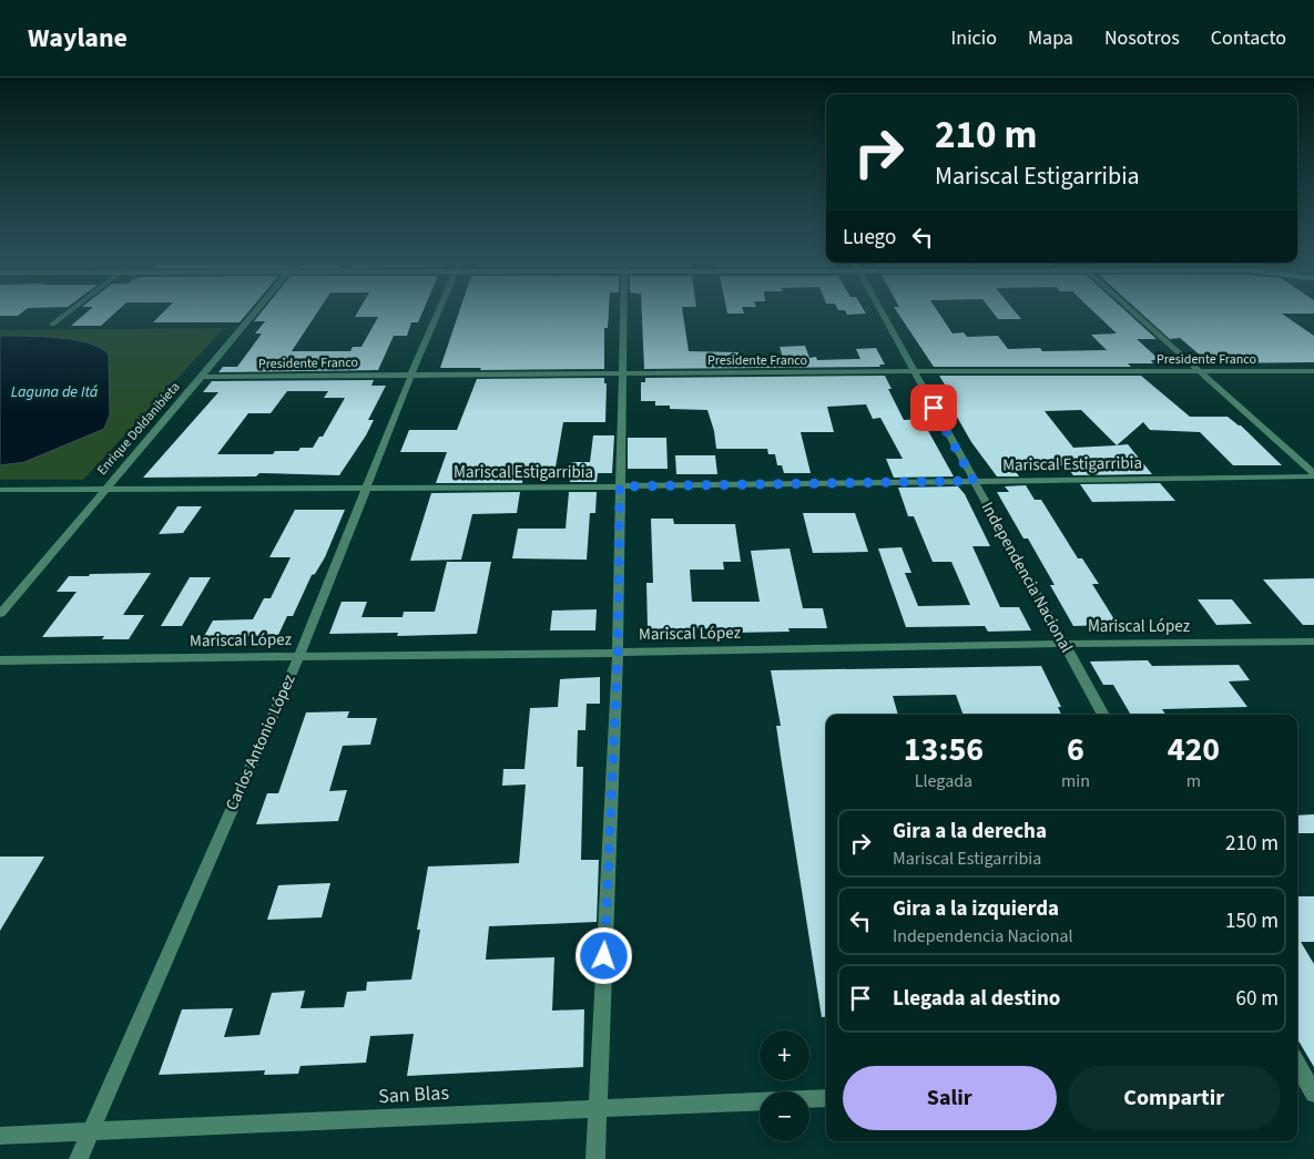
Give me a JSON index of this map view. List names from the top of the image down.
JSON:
{
  "streets": {
    "street": [
      "Presidente Franco",
      "Enrique Doldanibieta",
      "Mariscal Estigarribia",
      "Independencia Nacional",
      "Mariscal López",
      "Carlos Antonio López",
      "San Blas"
    ]
  },
  "crossings": [
    ["Presidente Franco", "Enrique Doldanibieta"],
    ["Presidente Franco", "Independencia Nacional"],
    ["Presidente Franco", "Carlos Antonio López"],
    ["Enrique Doldanibieta", "Mariscal Estigarribia"],
    ["Mariscal Estigarribia", "Independencia Nacional"],
    ["Mariscal Estigarribia", "Carlos Antonio López"],
    ["Independencia Nacional", "Mariscal López"],
    ["Mariscal López", "Carlos Antonio López"],
    ["Carlos Antonio López", "San Blas"]
  ],
  "water": ["Laguna de Itá"],
  "page": {
    "header": "Waylane",
    "nav": [
      "Inicio",
      "Mapa",
      "Nosotros",
      "Contacto"
    ],
    "turn": ["210 m", "Mariscal Estigarribia"],
    "then": "Luego",
    "eta": [
      "13:56",
      "Llegada",
      "6",
      "min",
      "420",
      "m"
    ],
    "list": [
      {
        "name": "Gira a la derecha",
        "note": "Mariscal Estigarribia",
        "value": "210 m"
      },
      {
        "name": "Gira a la izquierda",
        "note": "Independencia Nacional",
        "value": "150 m"
      },
      {
        "name": "Llegada al destino",
        "value": "60 m"
      }
    ],
    "map_buttons": ["+", "−"],
    "buttons": ["Salir", "Compartir"]
  }
}
